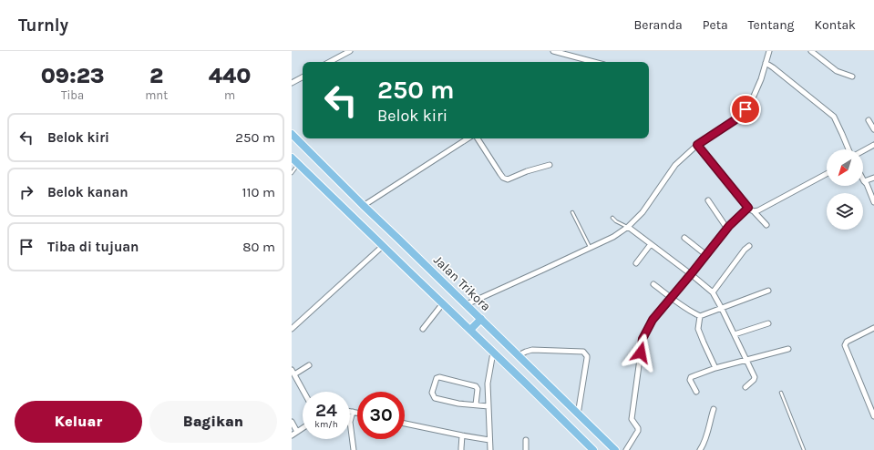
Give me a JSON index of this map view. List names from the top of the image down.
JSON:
{
  "streets": {
    "main road": ["Jalan Trikora"]
  },
  "north": "bottom left",
  "page": {
    "header": "Turnly",
    "nav": [
      "Beranda",
      "Peta",
      "Tentang",
      "Kontak"
    ],
    "eta": [
      "09:23",
      "Tiba",
      "2",
      "mnt",
      "440",
      "m"
    ],
    "turn": ["250 m", "Belok kiri"],
    "list": [
      {
        "name": "Belok kiri",
        "value": "250 m"
      },
      {
        "name": "Belok kanan",
        "value": "110 m"
      },
      {
        "name": "Tiba di tujuan",
        "value": "80 m"
      }
    ],
    "speed": "24 km/h",
    "limit": "30",
    "buttons": ["Keluar", "Bagikan"]
  }
}
